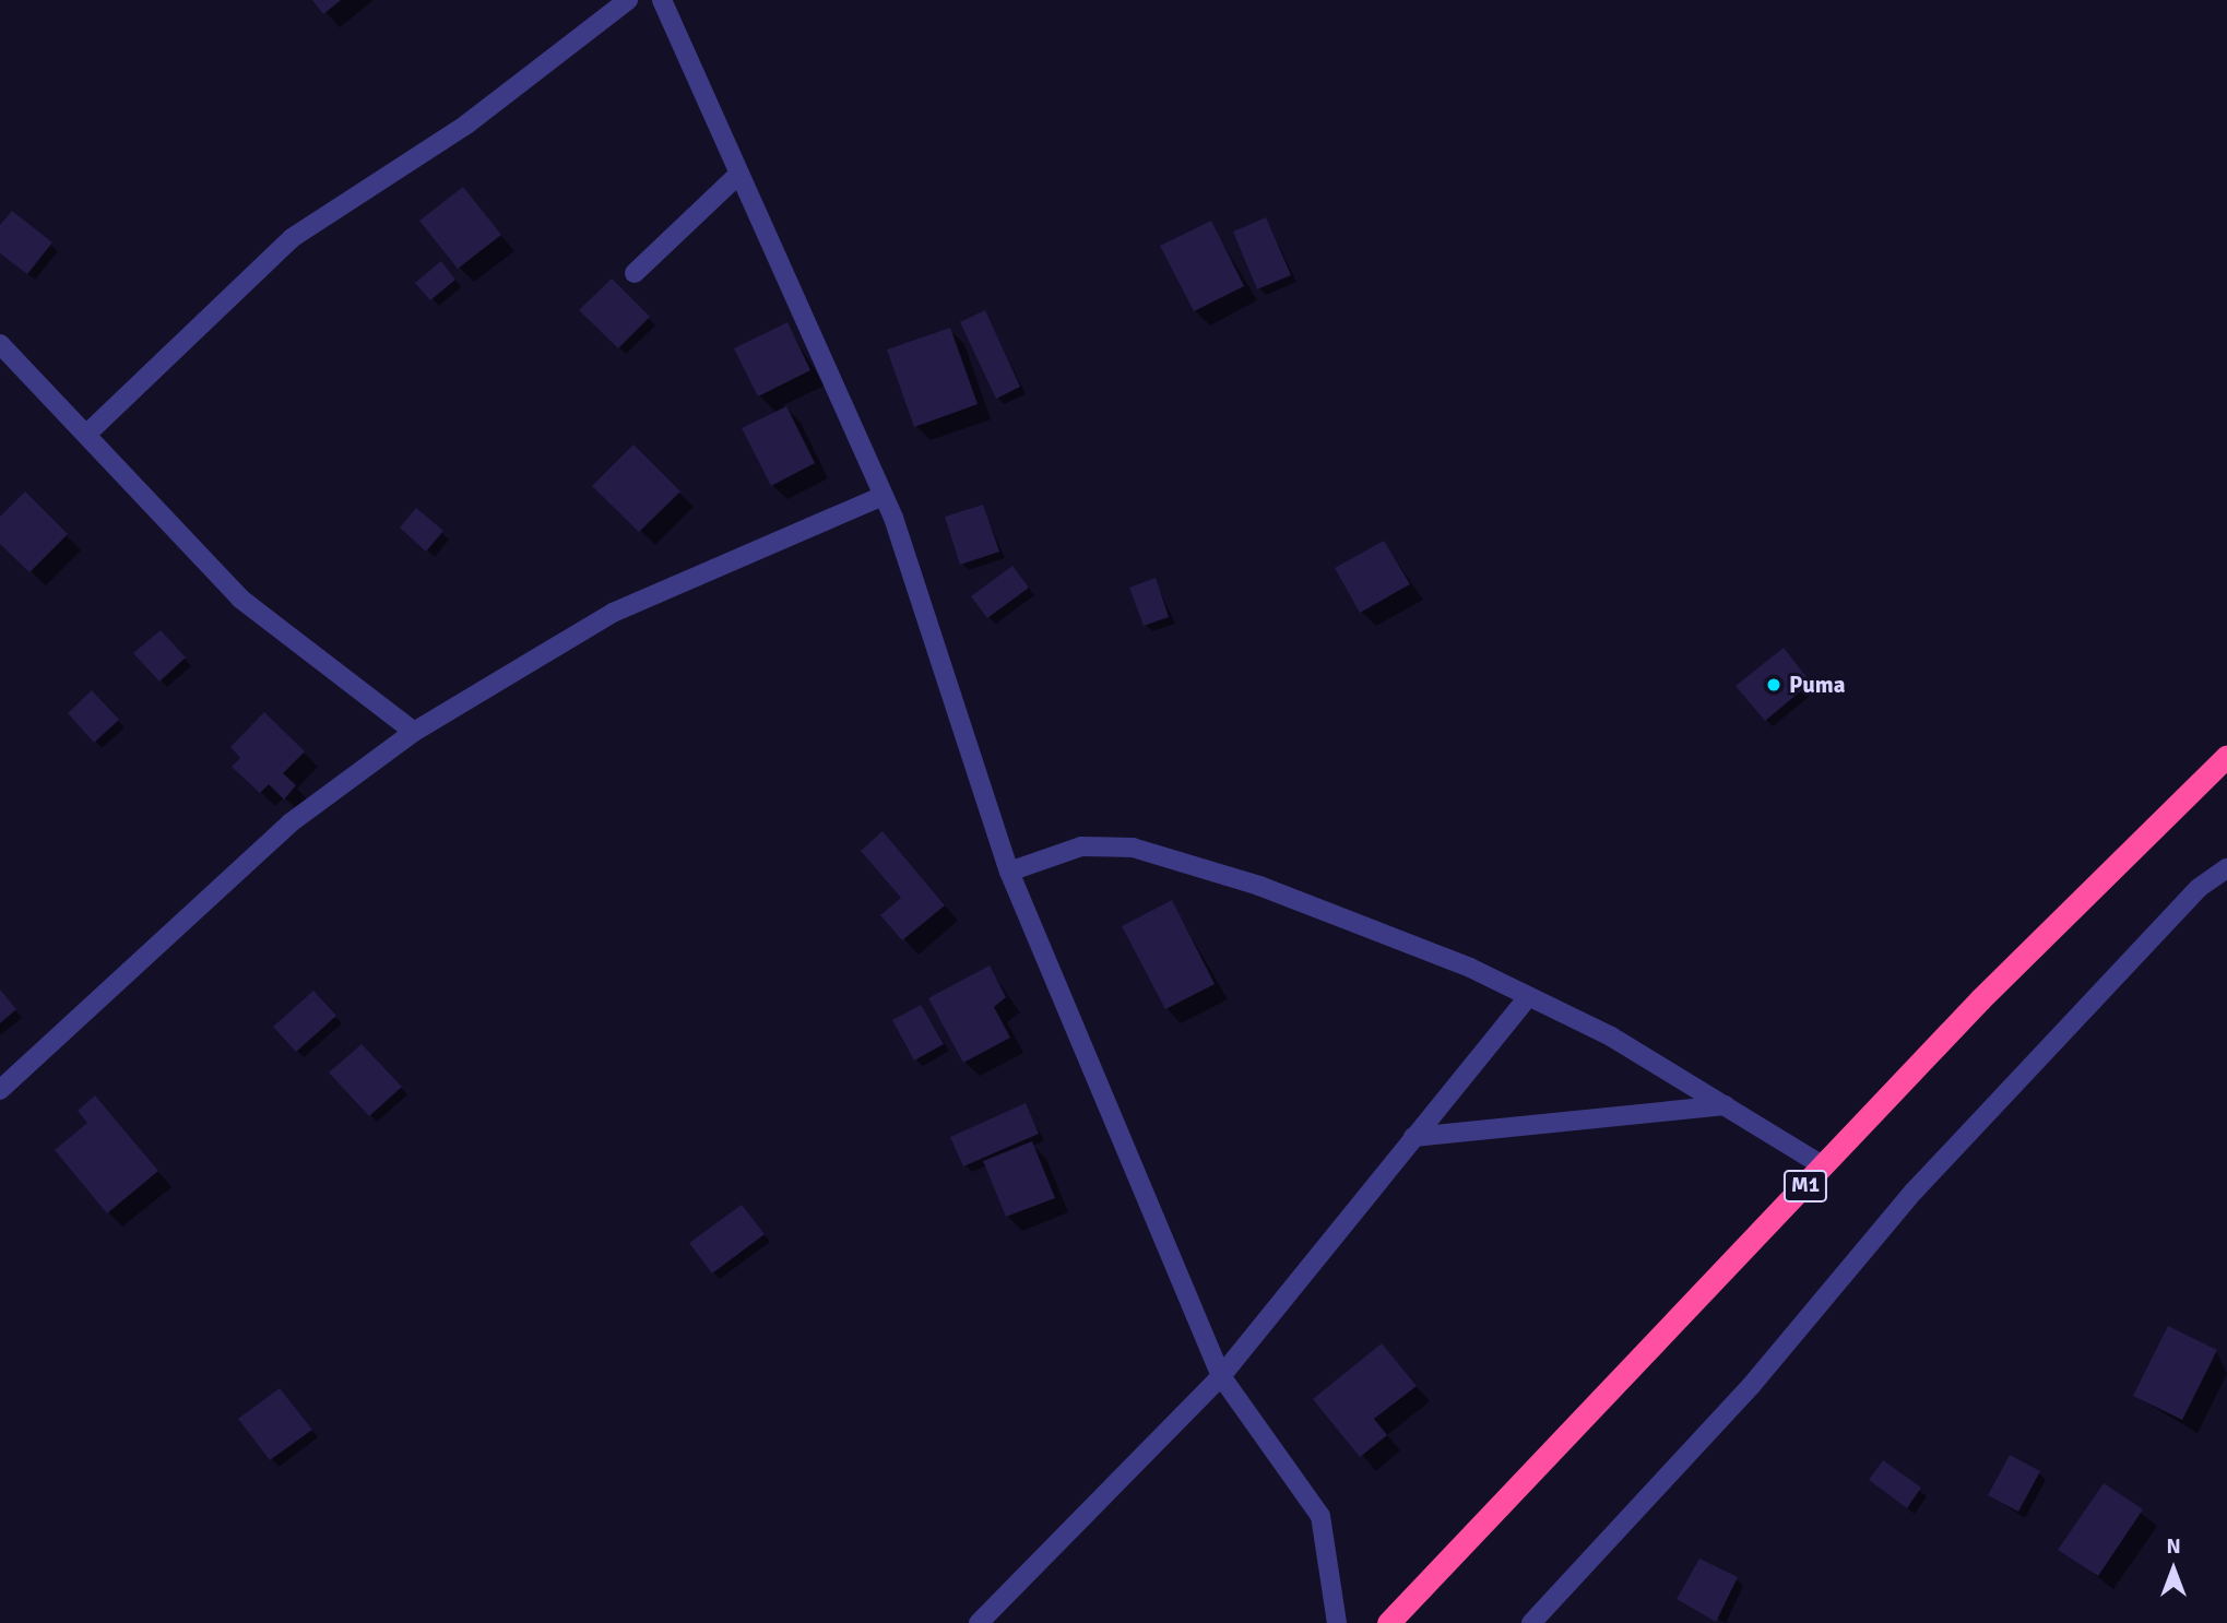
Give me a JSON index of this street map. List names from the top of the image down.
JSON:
{
  "streets": {
    "highway": ["M1"]
  },
  "places": ["Puma"],
  "north": "top"
}
